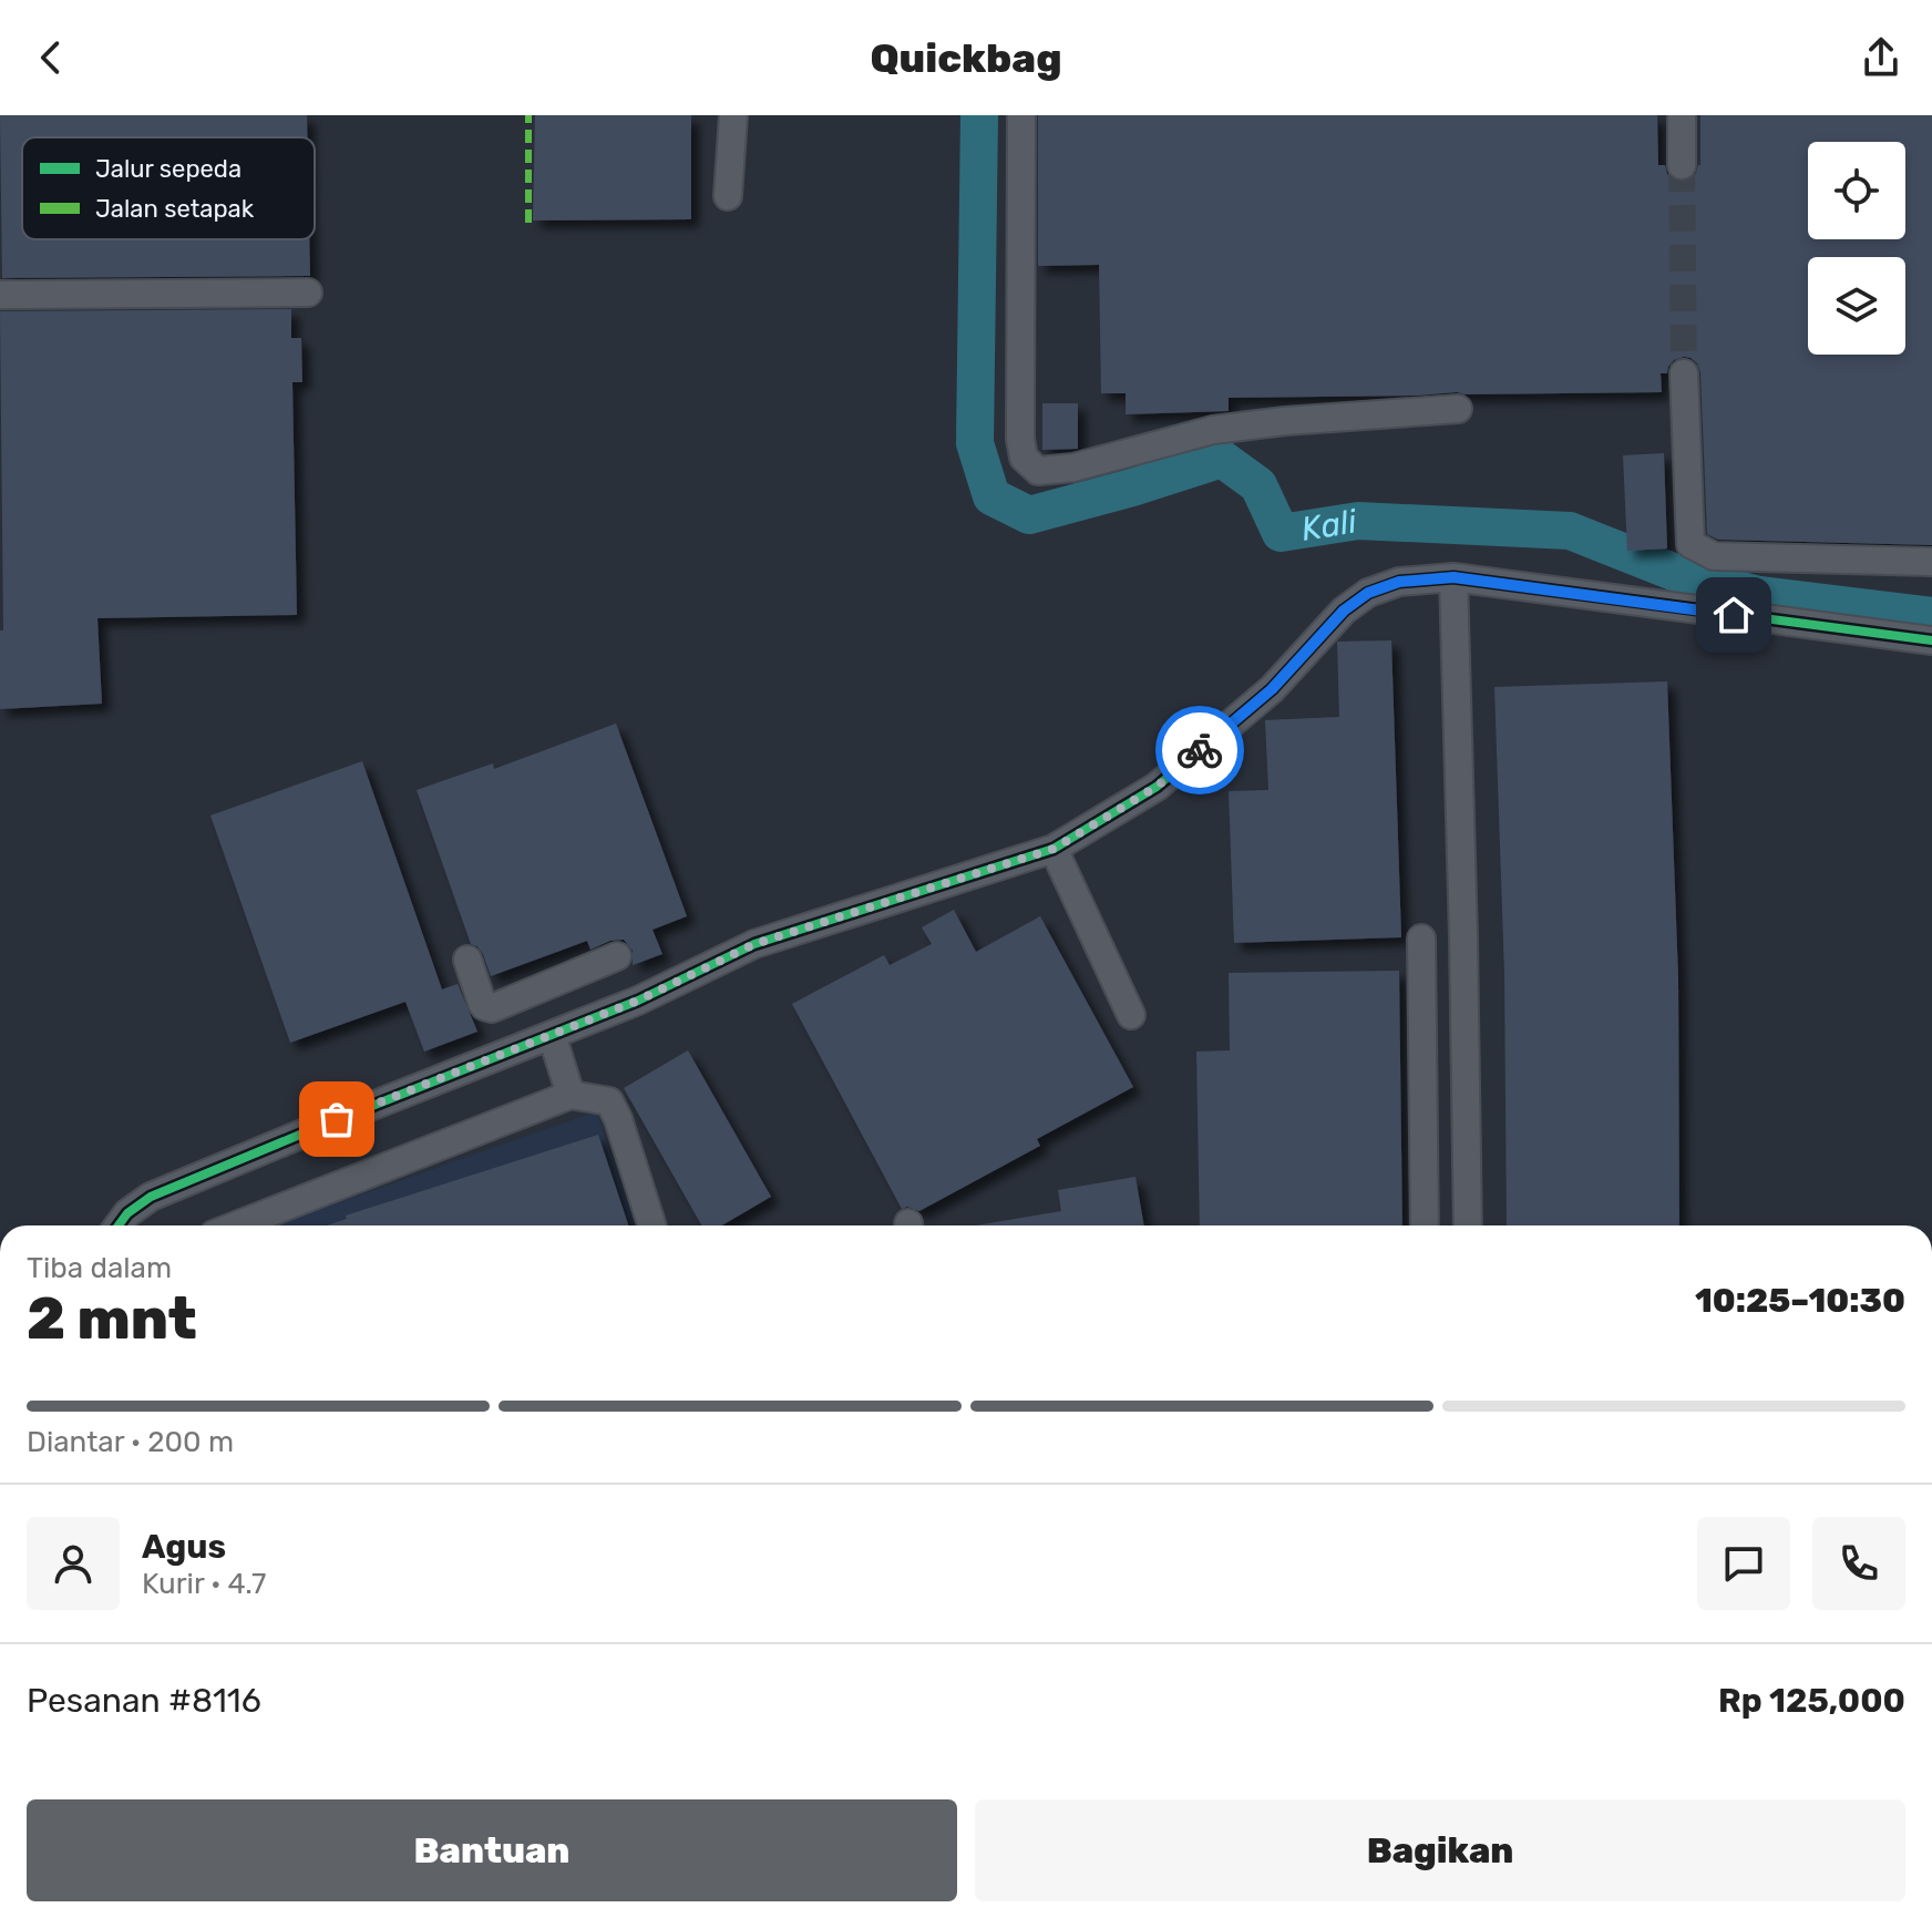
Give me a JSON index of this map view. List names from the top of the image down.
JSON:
{
  "water": ["Kali"],
  "legend": ["Jalur sepeda", "Jalan setapak"],
  "page": {
    "header": "Quickbag",
    "heading": ["2 mnt", "Tiba dalam", "10:25–10:30"],
    "panel": [
      "Agus",
      "Kurir · 4.7",
      "Pesanan #8116",
      "Rp 125,000"
    ],
    "bar": "Diantar · 200 m",
    "buttons": ["Bantuan", "Bagikan"]
  }
}
